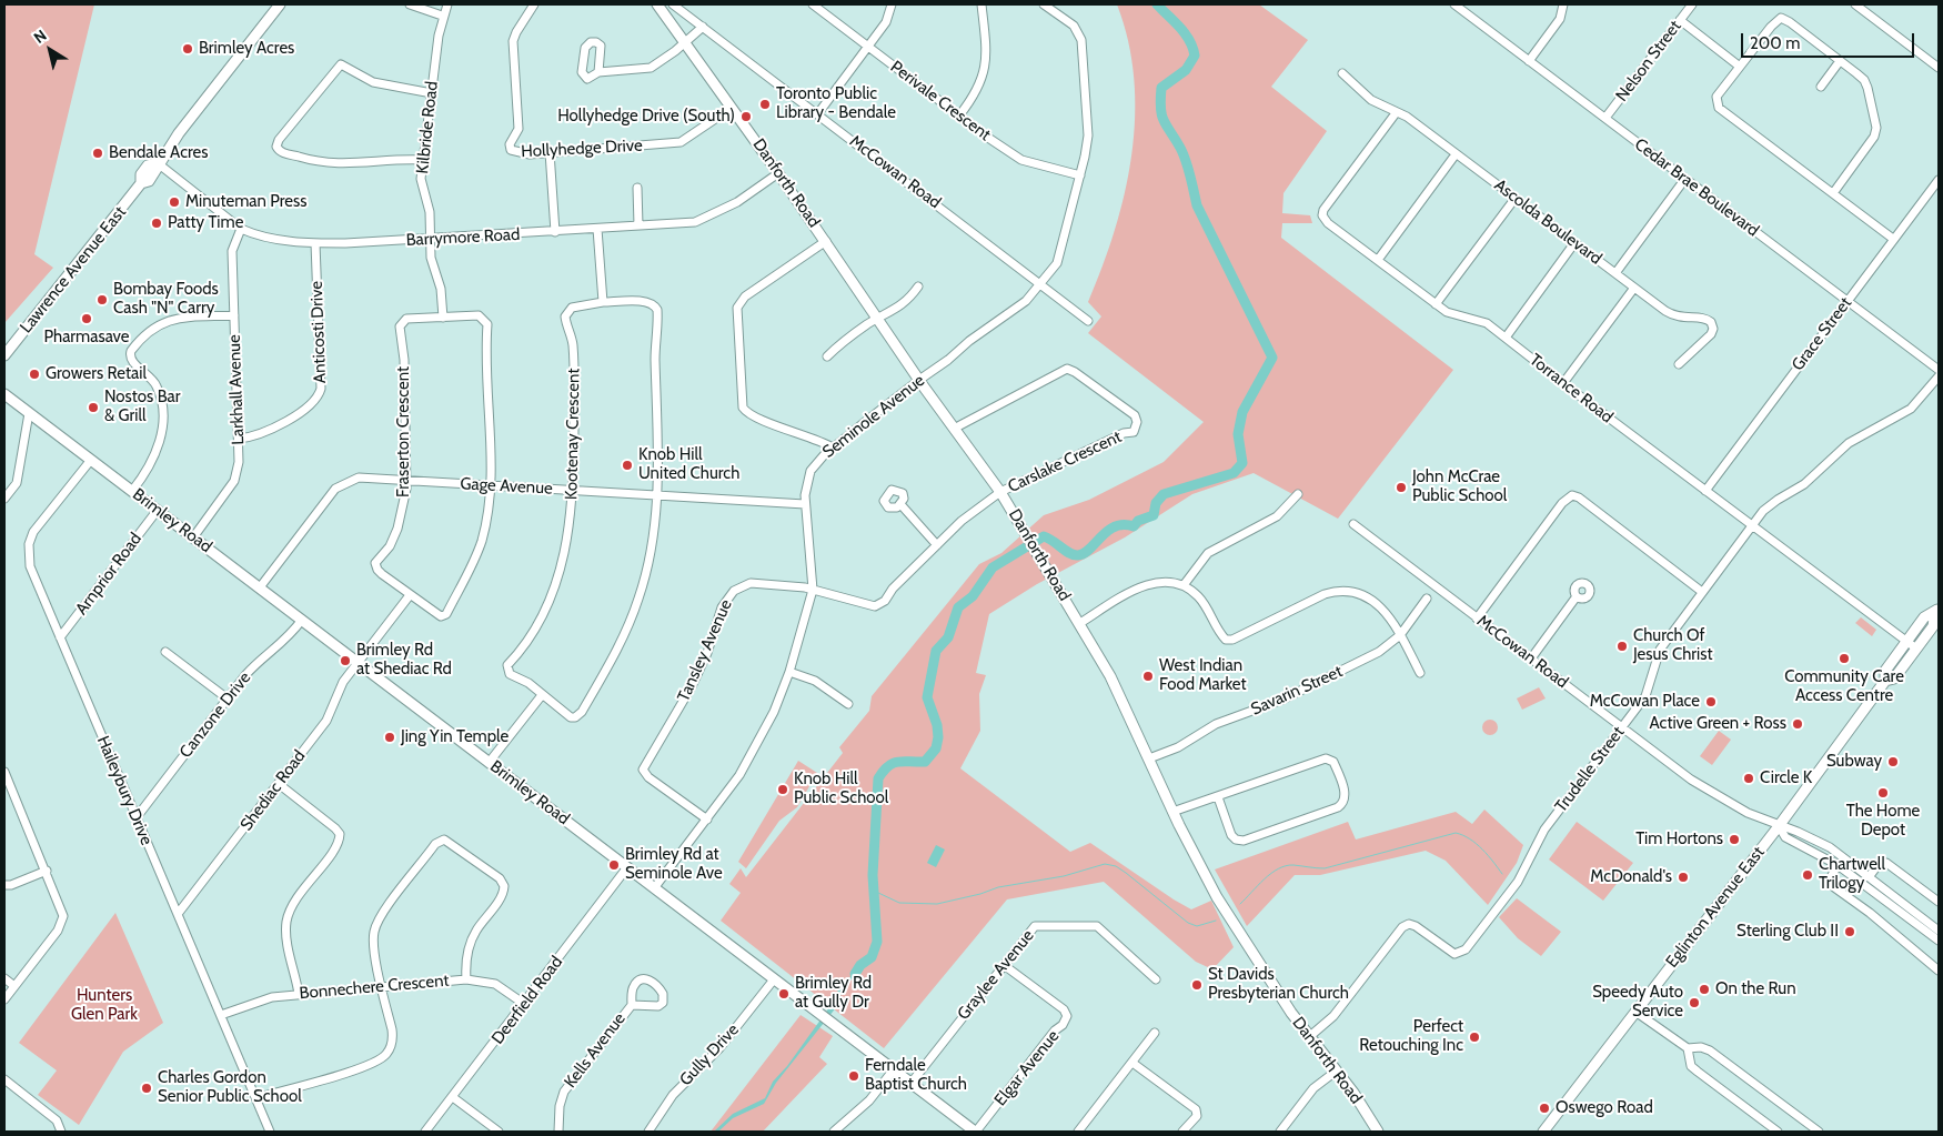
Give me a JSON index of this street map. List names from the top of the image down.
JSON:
{
  "streets": {
    "main road": [
      "Danforth Road",
      "Lawrence Avenue East",
      "Brimley Road",
      "Eglinton Avenue East"
    ],
    "street": [
      "Nelson Street",
      "Perivale Crescent",
      "Kilbride Road",
      "Hollyhedge Drive",
      "McCowan Road",
      "Cedar Brae Boulevard",
      "Ascolda Boulevard",
      "Barrymore Road",
      "Anticosti Drive",
      "Grace Street",
      "Torrance Road",
      "Larkhall Avenue",
      "Seminole Avenue",
      "Fraserton Crescent",
      "Kootenay Crescent",
      "Carslake Crescent",
      "Gage Avenue",
      "Arnprior Road",
      "Tansley Avenue",
      "Savarin Street",
      "Canzone Drive",
      "Trudelle Street",
      "Haileybury Drive",
      "Shediac Road",
      "Graylee Avenue",
      "Bonnechere Crescent",
      "Deerfield Road",
      "Kells Avenue",
      "Gully Drive",
      "Elgar Avenue"
    ]
  },
  "crossings": [
    ["Nelson Street", "Cedar Brae Boulevard"],
    ["Perivale Crescent", "Seminole Avenue"],
    ["Kilbride Road", "Barrymore Road"],
    ["Kilbride Road", "Fraserton Crescent"],
    ["Hollyhedge Drive", "Danforth Road"],
    ["McCowan Road", "Seminole Avenue"],
    ["McCowan Road", "Trudelle Street"],
    ["McCowan Road", "Eglinton Avenue East"],
    ["Danforth Road", "Barrymore Road"],
    ["Danforth Road", "Seminole Avenue"],
    ["Danforth Road", "Carslake Crescent"],
    ["Danforth Road", "Tansley Avenue"],
    ["Danforth Road", "Savarin Street"],
    ["Danforth Road", "Trudelle Street"],
    ["Cedar Brae Boulevard", "Grace Street"],
    ["Ascolda Boulevard", "Torrance Road"],
    ["Barrymore Road", "Lawrence Avenue East"],
    ["Barrymore Road", "Anticosti Drive"],
    ["Barrymore Road", "Larkhall Avenue"],
    ["Anticosti Drive", "Larkhall Avenue"],
    ["Grace Street", "Torrance Road"],
    ["Torrance Road", "Trudelle Street"],
    ["Torrance Road", "Eglinton Avenue East"],
    ["Larkhall Avenue", "Brimley Road"],
    ["Seminole Avenue", "Gage Avenue"],
    ["Seminole Avenue", "Brimley Road"],
    ["Seminole Avenue", "Tansley Avenue"],
    ["Fraserton Crescent", "Gage Avenue"],
    ["Fraserton Crescent", "Shediac Road"],
    ["Kootenay Crescent", "Gage Avenue"],
    ["Carslake Crescent", "Tansley Avenue"],
    ["Gage Avenue", "Brimley Road"],
    ["Brimley Road", "Arnprior Road"],
    ["Brimley Road", "Canzone Drive"],
    ["Brimley Road", "Haileybury Drive"],
    ["Brimley Road", "Shediac Road"],
    ["Brimley Road", "Graylee Avenue"],
    ["Brimley Road", "Deerfield Road"],
    ["Brimley Road", "Gully Drive"],
    ["Brimley Road", "Elgar Avenue"],
    ["Arnprior Road", "Haileybury Drive"],
    ["Canzone Drive", "Haileybury Drive"],
    ["Haileybury Drive", "Shediac Road"],
    ["Haileybury Drive", "Bonnechere Crescent"],
    ["Graylee Avenue", "Elgar Avenue"],
    ["Bonnechere Crescent", "Deerfield Road"]
  ],
  "parks": ["Hunters Glen Park"],
  "places": [
    "Brimley Acres",
    "Toronto Public Library - Bendale",
    "Hollyhedge Drive (South)",
    "Bendale Acres",
    "Minuteman Press",
    "Patty Time",
    "Bombay Foods Cash \"N\" Carry",
    "Pharmasave",
    "Growers Retail",
    "Nostos Bar & Grill",
    "Knob Hill United Church",
    "John McCrae Public School",
    "Church Of Jesus Christ",
    "Community Care Access Centre",
    "Brimley Rd at Shediac Rd",
    "West Indian Food Market",
    "McCowan Place",
    "Active Green + Ross",
    "Jing Yin Temple",
    "Subway",
    "Circle K",
    "Knob Hill Public School",
    "The Home Depot",
    "Tim Hortons",
    "Brimley Rd at Seminole Ave",
    "Chartwell Trilogy",
    "McDonald's",
    "Sterling Club II",
    "St Davids Presbyterian Church",
    "On the Run",
    "Brimley Rd at Gully Dr",
    "Speedy Auto Service",
    "Perfect Retouching Inc",
    "Ferndale Baptist Church",
    "Charles Gordon Senior Public School",
    "Oswego Road"
  ],
  "scale_bar": "200 m",
  "north": "top left"
}
